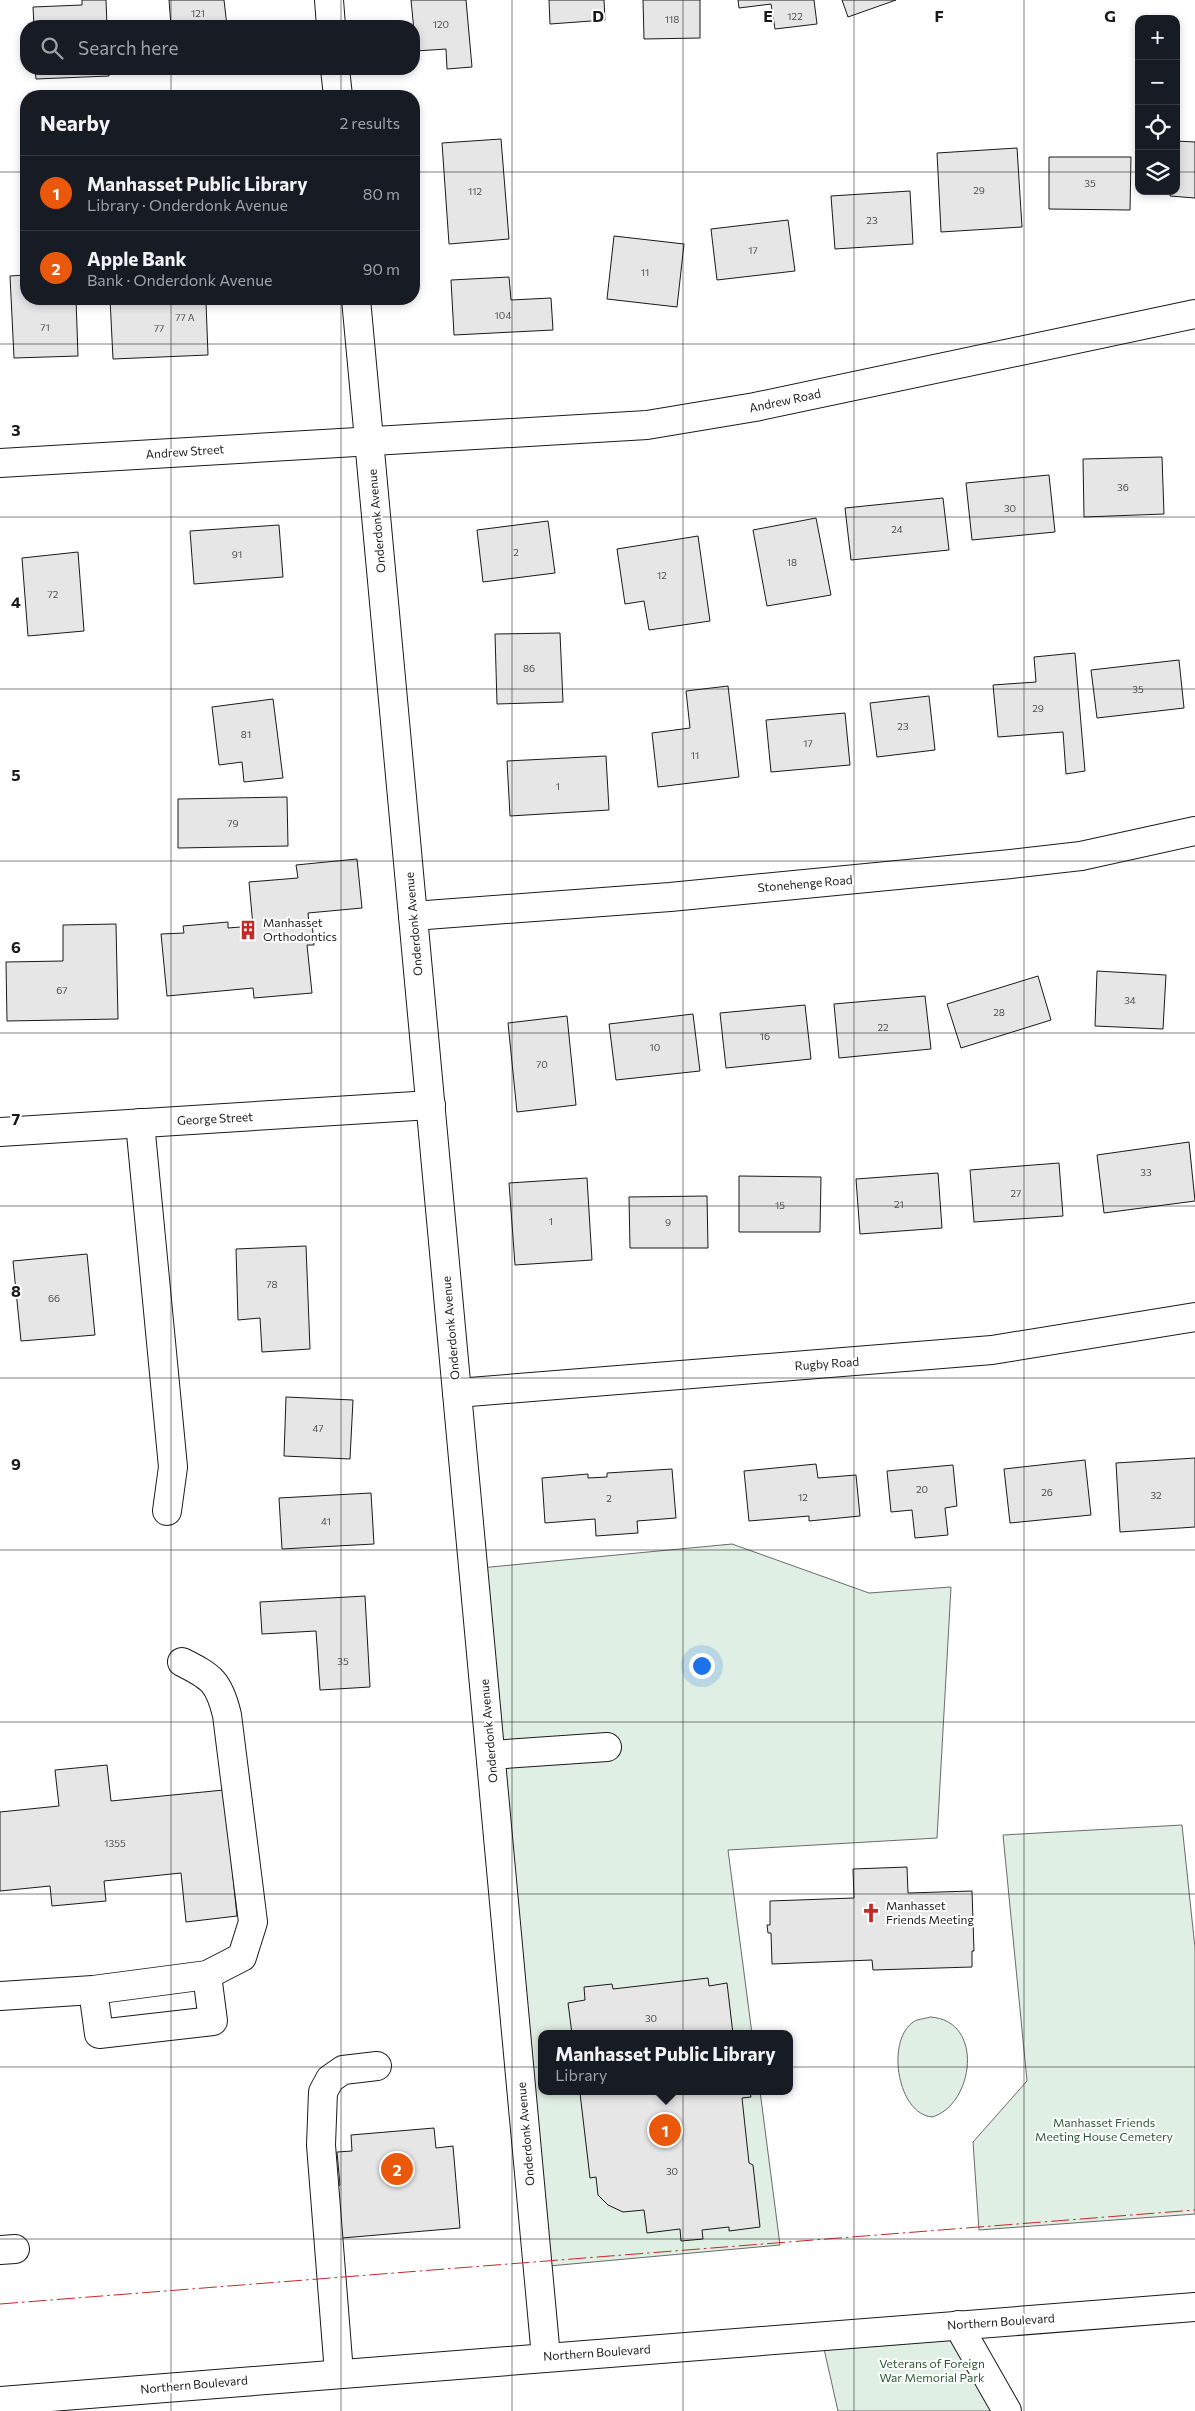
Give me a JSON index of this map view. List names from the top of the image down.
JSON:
{
  "streets": {
    "street": [
      "Andrew Road",
      "Andrew Street",
      "Onderdonk Avenue",
      "Stonehenge Road",
      "George Street",
      "Rugby Road",
      "Northern Boulevard"
    ]
  },
  "crossings": [
    ["Andrew Road", "Andrew Street"],
    ["Andrew Road", "Onderdonk Avenue"],
    ["Andrew Street", "Onderdonk Avenue"],
    ["Onderdonk Avenue", "Stonehenge Road"],
    ["Onderdonk Avenue", "George Street"],
    ["Onderdonk Avenue", "Rugby Road"],
    ["Onderdonk Avenue", "Northern Boulevard"]
  ],
  "parks": ["Manhasset Friends Meeting House Cemetery", "Veterans of Foreign War Memorial Park"],
  "places": {
    "building": ["Manhasset Orthodontics"],
    "church": ["Manhasset Friends Meeting"]
  },
  "house_numbers": [
    "121",
    "122",
    "118",
    "120",
    "35",
    "29",
    "112",
    "23",
    "17",
    "11",
    "104",
    "77 A",
    "71",
    "77",
    "36",
    "30",
    "24",
    "2",
    "91",
    "18",
    "12",
    "72",
    "86",
    "35",
    "29",
    "23",
    "81",
    "17",
    "11",
    "1",
    "79",
    "67",
    "34",
    "28",
    "22",
    "16",
    "10",
    "70",
    "33",
    "27",
    "21",
    "15",
    "1",
    "9",
    "78",
    "66",
    "47",
    "20",
    "26",
    "32",
    "12",
    "2",
    "41",
    "35",
    "1355",
    "30",
    "30"
  ],
  "page": {
    "map_buttons": ["+", "−"],
    "search": "Search here",
    "heading": ["Nearby", "2 results"],
    "list": [
      {
        "mark": "1",
        "name": "Manhasset Public Library",
        "note": "Library · Onderdonk Avenue",
        "value": "80 m"
      },
      {
        "mark": "2",
        "name": "Apple Bank",
        "note": "Bank · Onderdonk Avenue",
        "value": "90 m"
      }
    ],
    "popup": ["Manhasset Public Library", "Library"],
    "pins": ["1", "2"]
  },
  "grid": {
    "columns": [
      "D",
      "E",
      "F",
      "G"
    ],
    "rows": [
      "3",
      "4",
      "5",
      "6",
      "7",
      "8",
      "9"
    ]
  }
}
